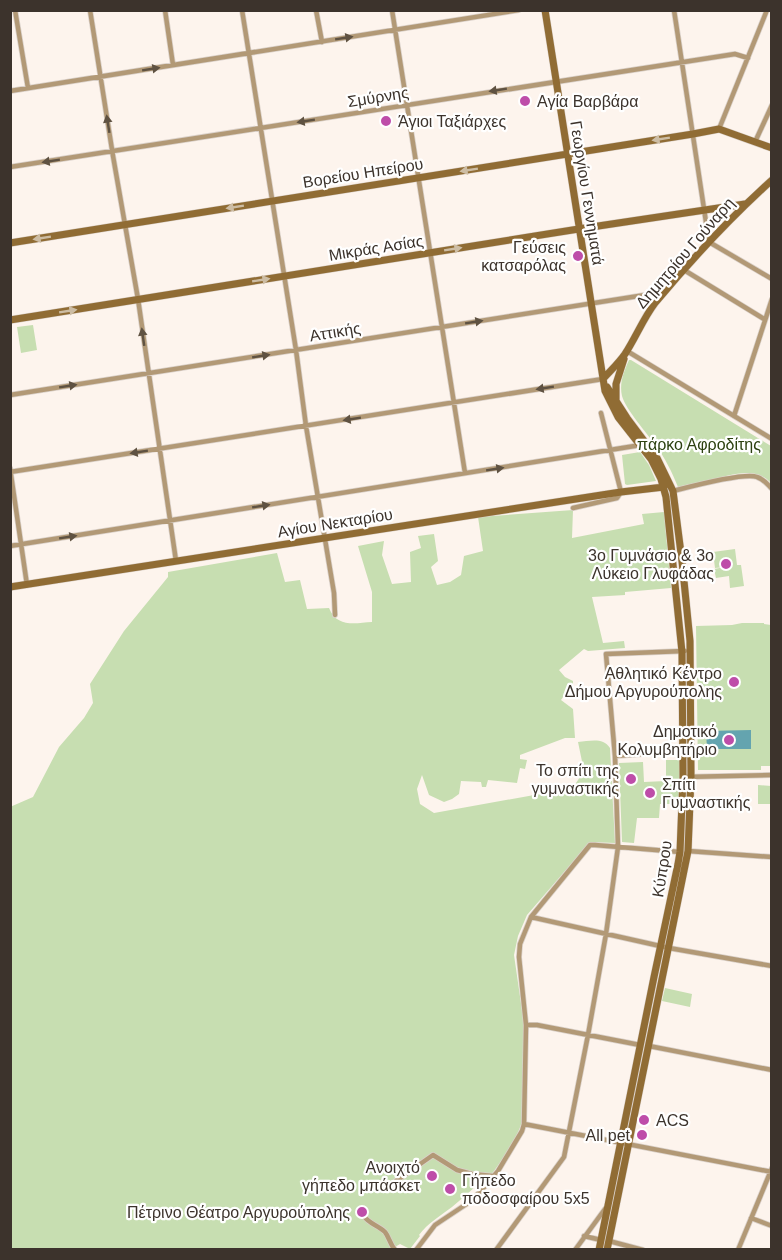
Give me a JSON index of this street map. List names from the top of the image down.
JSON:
{
  "streets": {
    "main road": [
      "Βορείου Ηπείρου",
      "Γεωργίου Γεννηματά",
      "Μικράς Ασίας",
      "Δημητρίου Γούναρη",
      "Αγίου Νεκταρίου",
      "Κύπρου"
    ],
    "street": ["Σμύρνης", "Αττικής"]
  },
  "crossings": [
    ["Σμύρνης", "Γεωργίου Γεννηματά"],
    ["Βορείου Ηπείρου", "Γεωργίου Γεννηματά"],
    ["Γεωργίου Γεννηματά", "Μικράς Ασίας"],
    ["Γεωργίου Γεννηματά", "Αττικής"],
    ["Γεωργίου Γεννηματά", "Αγίου Νεκταρίου"],
    ["Γεωργίου Γεννηματά", "Κύπρου"],
    ["Μικράς Ασίας", "Δημητρίου Γούναρη"],
    ["Δημητρίου Γούναρη", "Αττικής"],
    ["Αγίου Νεκταρίου", "Κύπρου"]
  ],
  "one_way": [
    "Σμύρνης",
    "Βορείου Ηπείρου",
    "Μικράς Ασίας",
    "Αττικής"
  ],
  "parks": ["πάρκο Αφροδίτης"],
  "places": [
    "Αγία Βαρβάρα",
    "Άγιοι Ταξιάρχες",
    "Γεύσεις κατσαρόλας",
    "3ο Γυμνάσιο & 3ο Λύκειο Γλυφάδας",
    "Αθλητικό Κέντρο Δήμου Αργυρούπολης",
    "Δημοτικό Κολυμβητήριο",
    "Το σπίτι της γυμναστικής",
    "Σπίτι Γυμναστικής",
    "ACS",
    "All pet",
    "Ανοιχτό γήπεδο μπάσκετ",
    "Γήπεδο ποδοσφαίρου 5x5",
    "Πέτρινο Θέατρο Αργυρούπολης"
  ]
}
